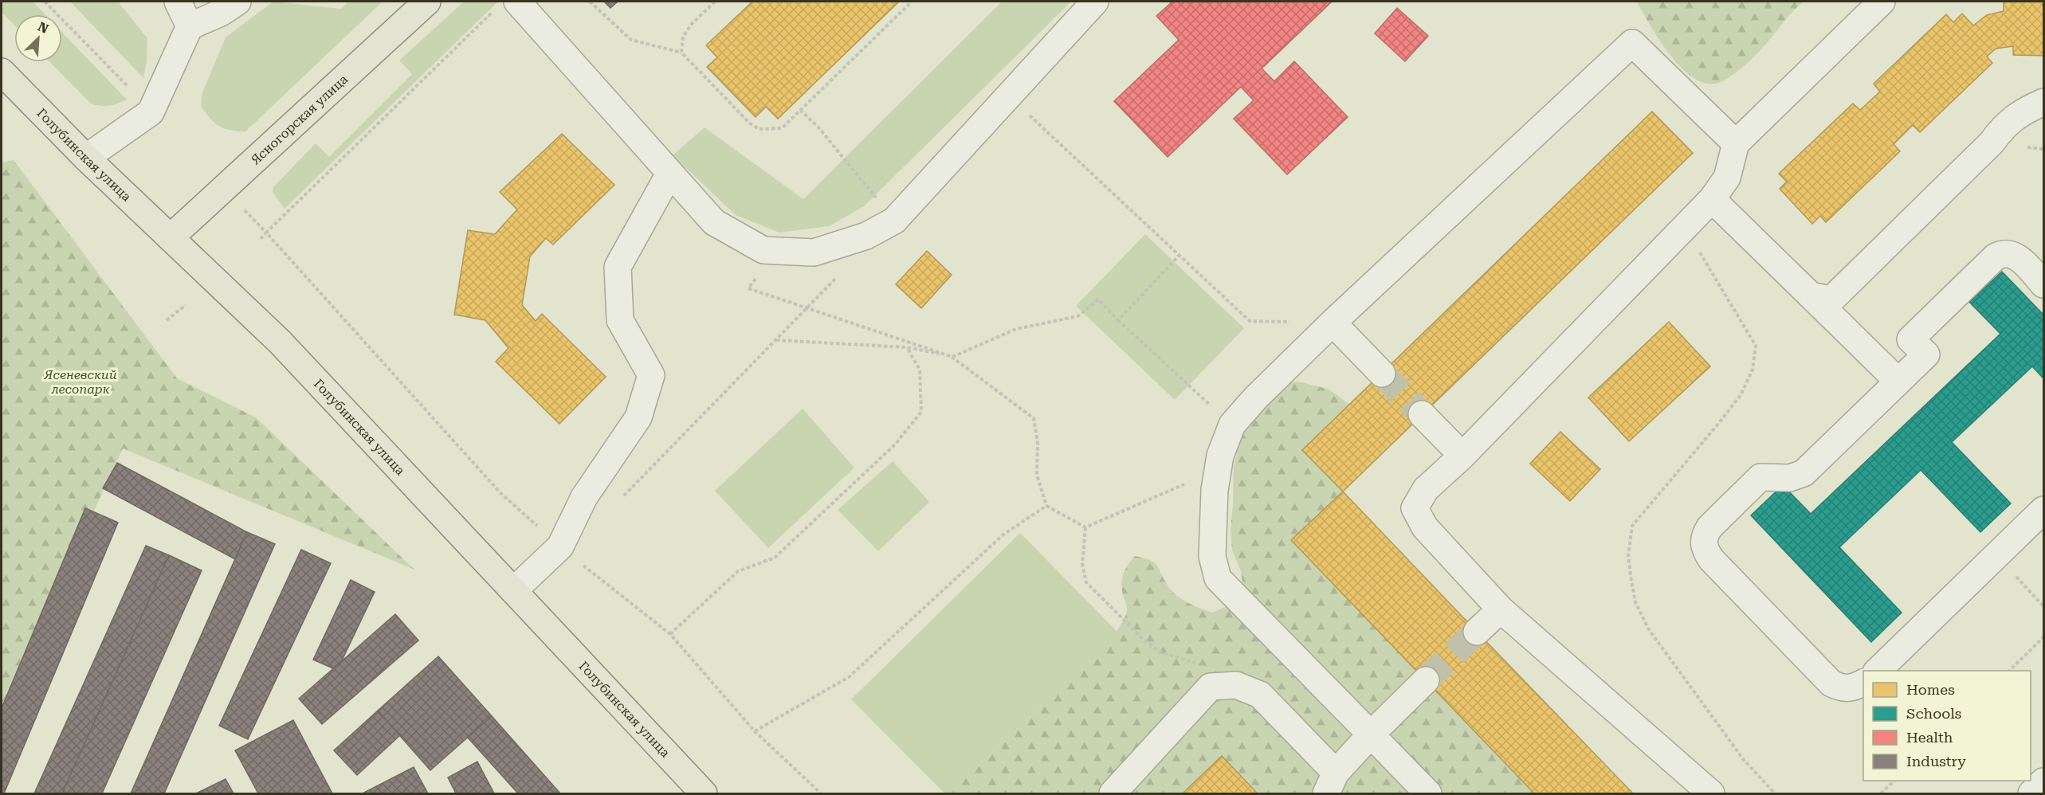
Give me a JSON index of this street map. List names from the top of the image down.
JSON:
{
  "streets": {
    "main road": ["Ясногорская улица", "Голубинская улица"]
  },
  "crossings": [
    ["Ясногорская улица", "Голубинская улица"]
  ],
  "parks": ["Ясеневский лесопарк"],
  "legend": [
    "Homes",
    "Schools",
    "Health",
    "Industry"
  ],
  "north": "top right"
}
